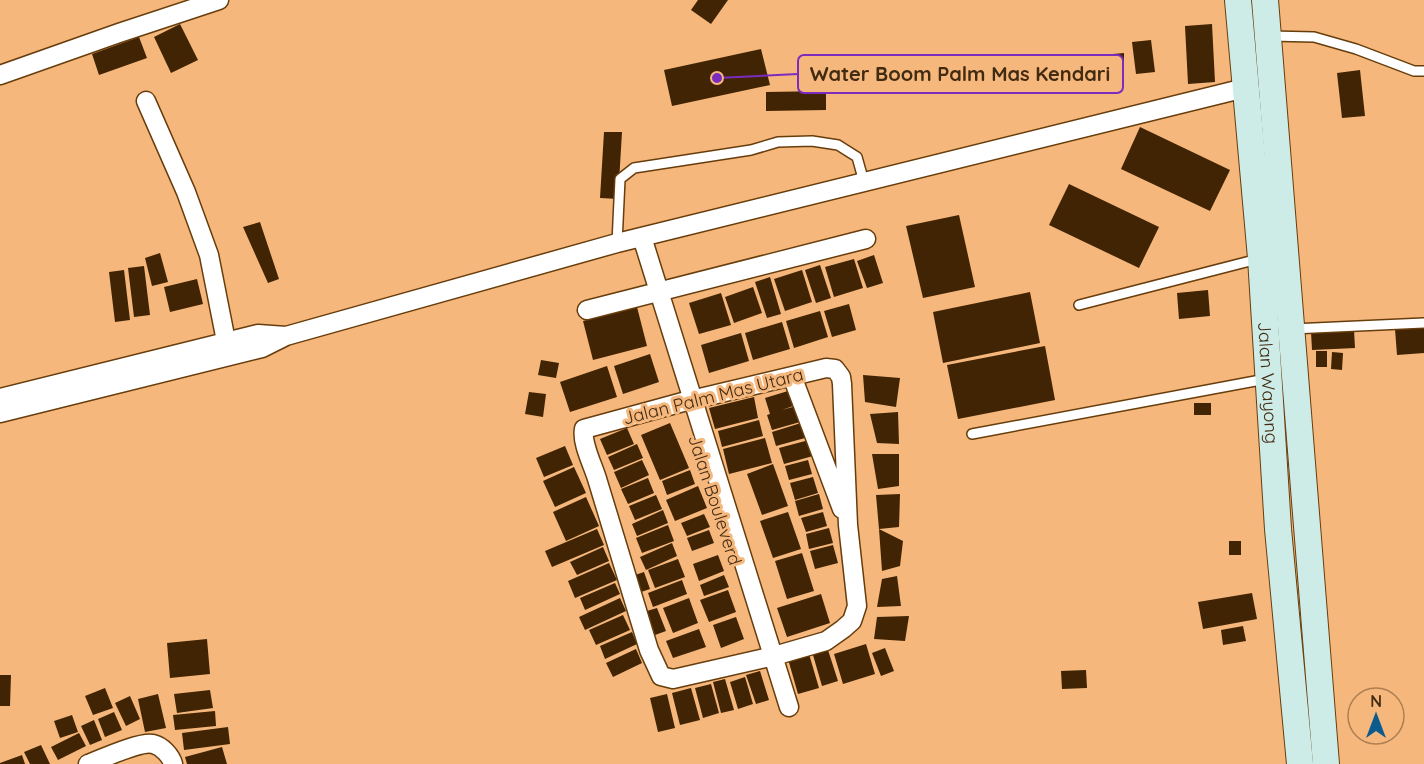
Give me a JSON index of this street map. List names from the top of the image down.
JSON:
{
  "streets": {
    "main road": ["Jalan Wayong"],
    "street": ["Jalan Palm Mas Utara", "Jalan Bouleverd"]
  },
  "crossings": [
    ["Jalan Palm Mas Utara", "Jalan Bouleverd"]
  ],
  "places": ["Water Boom Palm Mas Kendari"],
  "north": "top"
}
